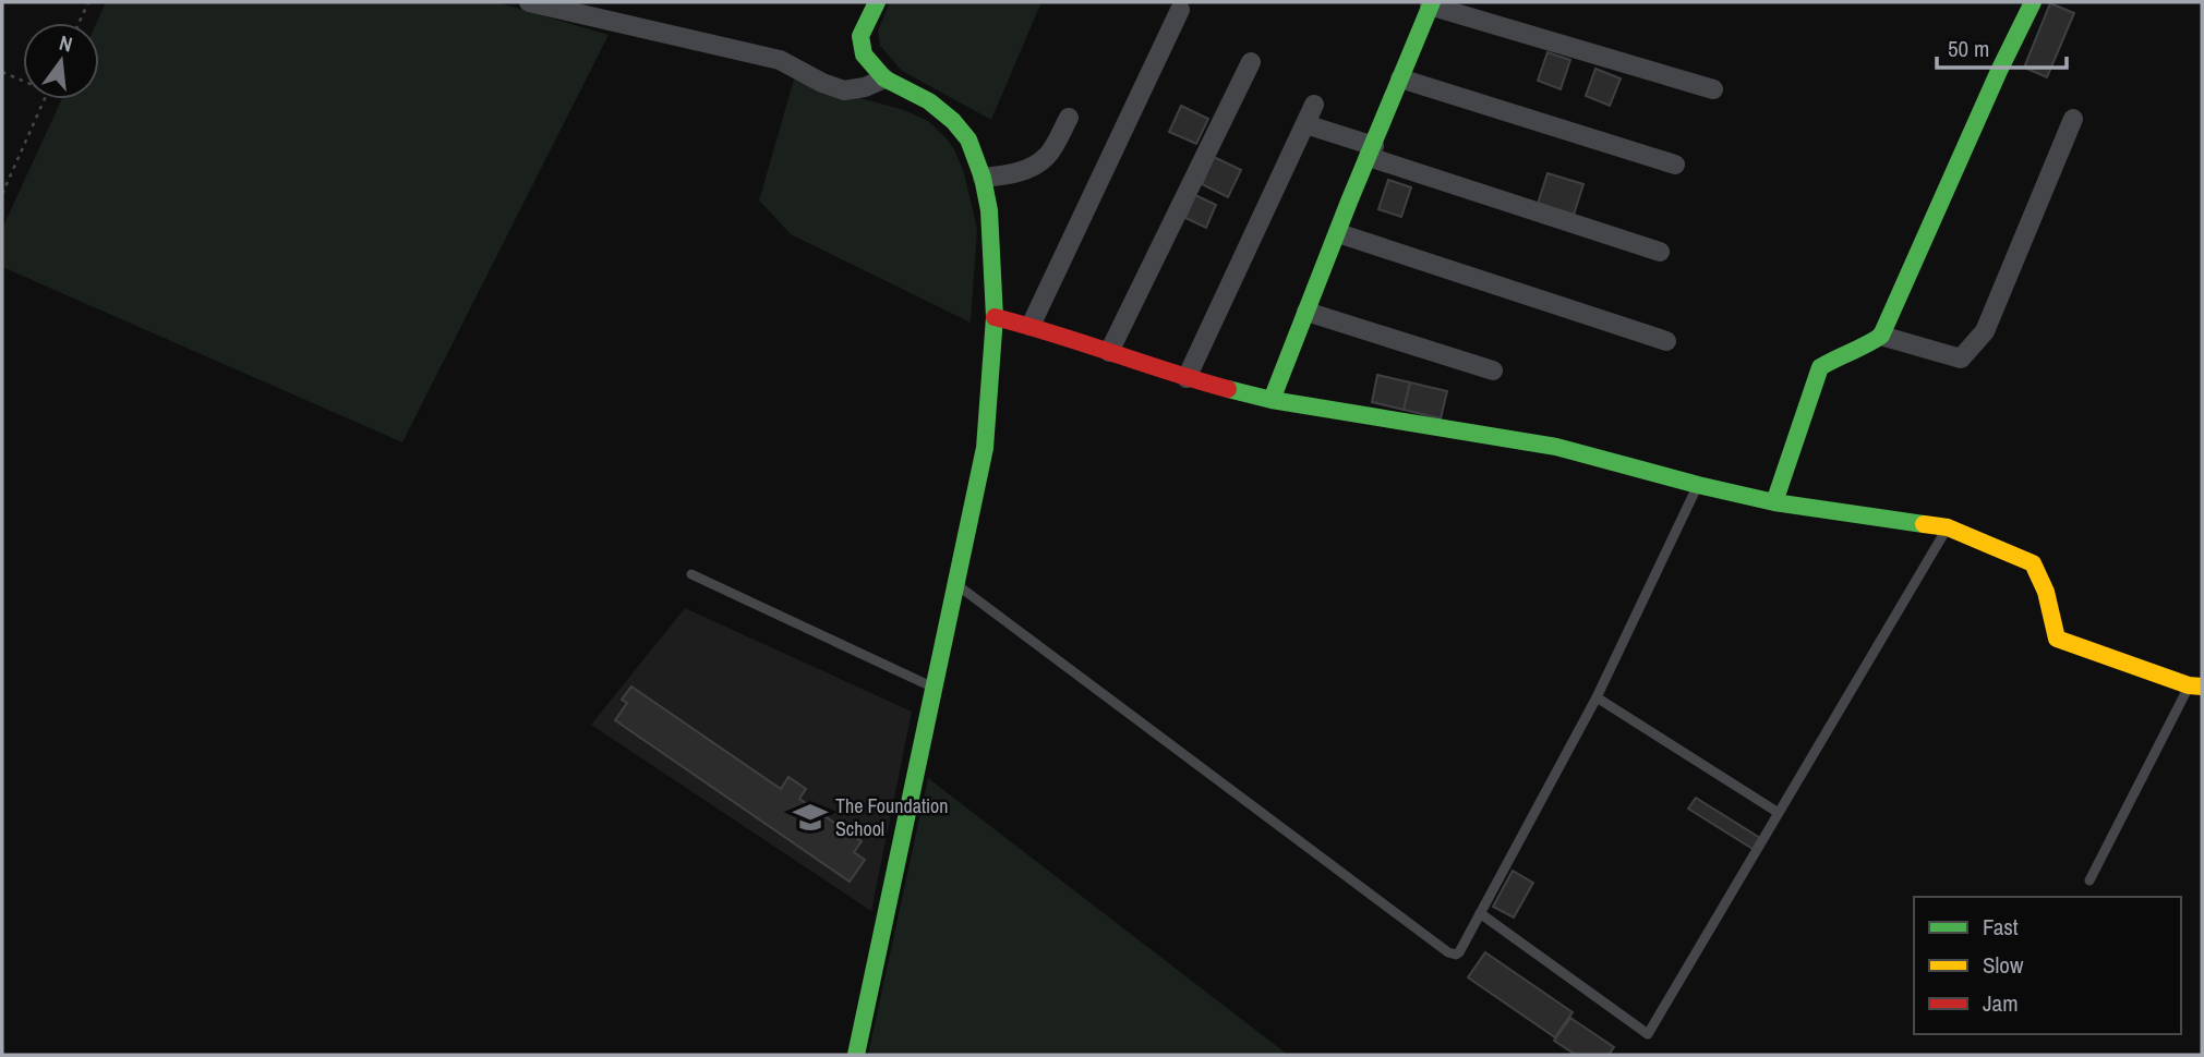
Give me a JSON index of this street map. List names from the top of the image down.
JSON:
{
  "places": {
    "school or university": ["The Foundation School"]
  },
  "legend": ["Fast", "Slow", "Jam"],
  "scale_bar": "50 m",
  "north": "top"
}
